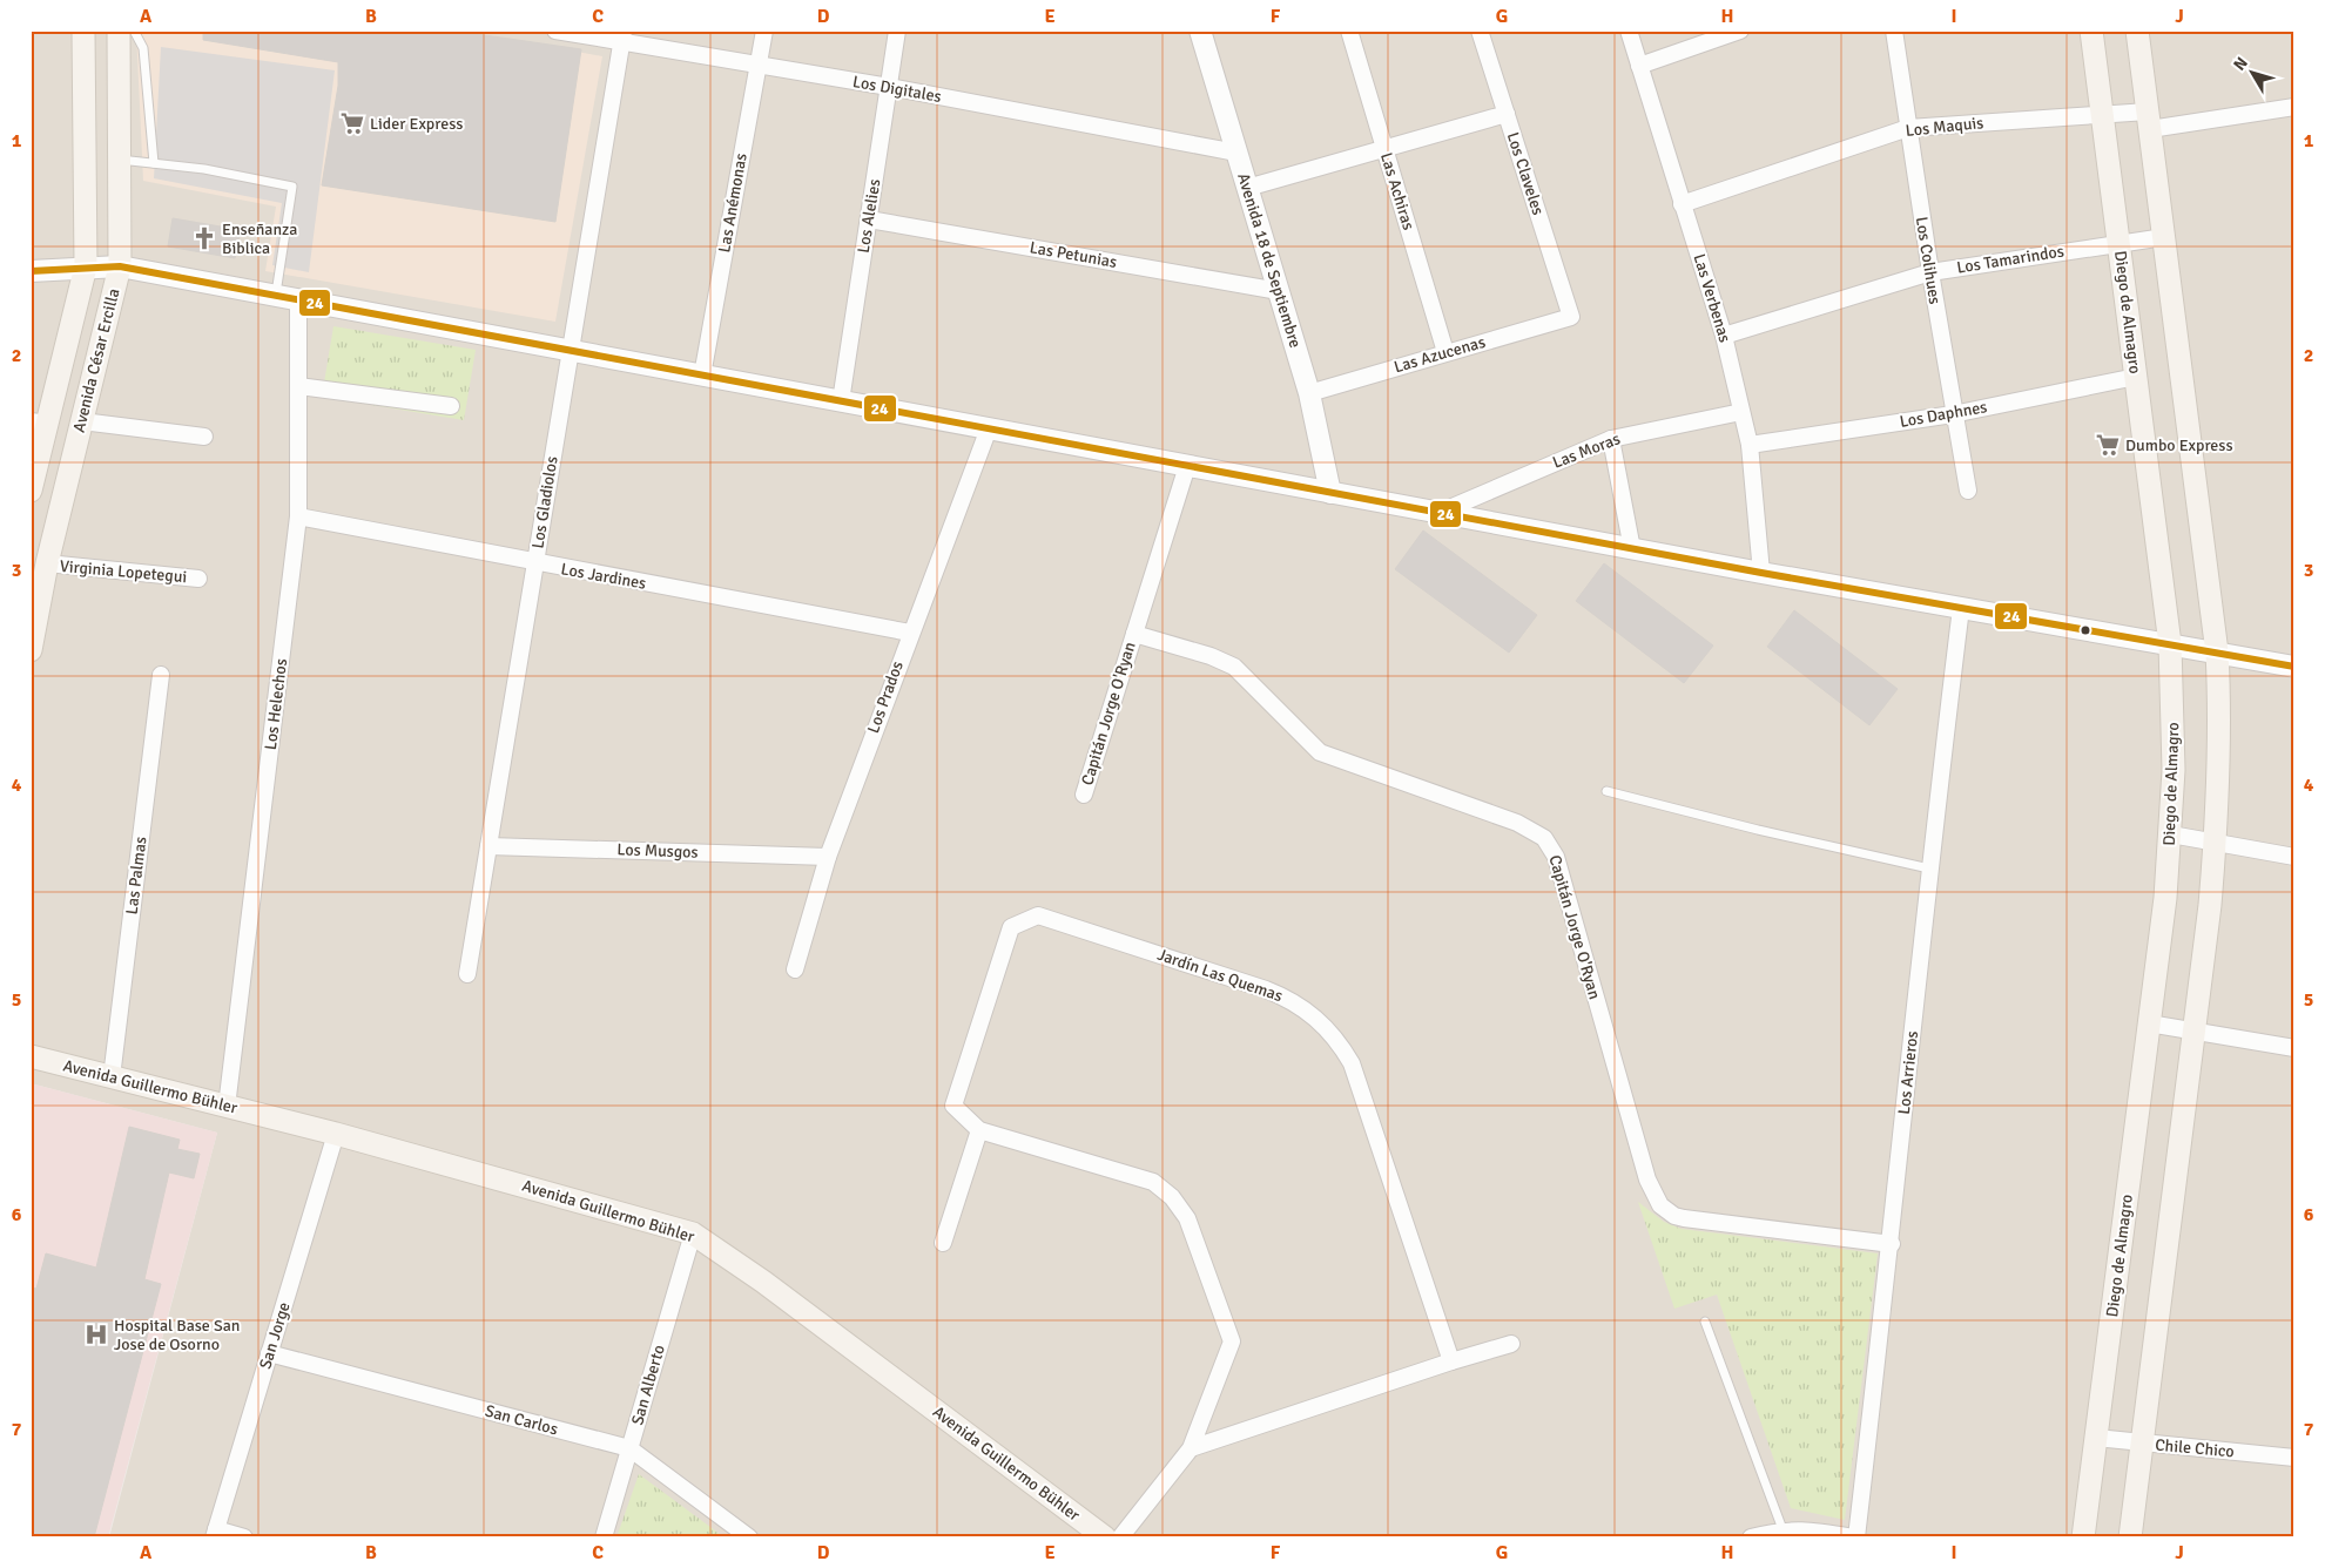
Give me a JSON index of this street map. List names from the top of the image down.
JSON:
{
  "streets": {
    "main road": ["Diego de Almagro", "Avenida César Ercilla", "Avenida Guillermo Bühler"],
    "street": [
      "Los Digitales",
      "Los Maquis",
      "Los Claveles",
      "Las Achiras",
      "Las Anémonas",
      "Los Alelies",
      "Las Petunias",
      "Los Tamarindos",
      "Avenida 18 de Septiembre",
      "Los Colihues",
      "Las Verbenas",
      "Las Azucenas",
      "Los Daphnes",
      "Las Moras",
      "Los Gladiolos",
      "Virginia Lopetegui",
      "Los Jardines",
      "Los Prados",
      "Los Helechos",
      "Capitán Jorge O'Ryan",
      "Los Musgos",
      "Las Palmas",
      "Jardín Las Quemas",
      "Los Arrieros",
      "San Jorge",
      "San Alberto",
      "San Carlos",
      "Chile Chico"
    ]
  },
  "crossings": [
    ["Los Digitales", "Las Anémonas"],
    ["Los Digitales", "Los Alelies"],
    ["Los Digitales", "Avenida 18 de Septiembre"],
    ["Los Digitales", "Los Gladiolos"],
    ["Los Maquis", "Los Colihues"],
    ["Los Maquis", "Las Verbenas"],
    ["Los Maquis", "Diego de Almagro"],
    ["Los Claveles", "Las Azucenas"],
    ["Las Achiras", "Las Azucenas"],
    ["Los Alelies", "Las Petunias"],
    ["Las Petunias", "Avenida 18 de Septiembre"],
    ["Los Tamarindos", "Los Colihues"],
    ["Los Tamarindos", "Las Verbenas"],
    ["Los Tamarindos", "Diego de Almagro"],
    ["Avenida 18 de Septiembre", "Las Azucenas"],
    ["Los Colihues", "Los Daphnes"],
    ["Las Verbenas", "Los Daphnes"],
    ["Las Verbenas", "Las Moras"],
    ["Diego de Almagro", "Los Daphnes"],
    ["Diego de Almagro", "Chile Chico"],
    ["Avenida César Ercilla", "Virginia Lopetegui"],
    ["Los Gladiolos", "Los Jardines"],
    ["Los Gladiolos", "Los Musgos"],
    ["Los Jardines", "Los Prados"],
    ["Los Jardines", "Los Helechos"],
    ["Los Prados", "Los Musgos"],
    ["Los Helechos", "Avenida Guillermo Bühler"],
    ["Capitán Jorge O'Ryan", "Los Arrieros"],
    ["Las Palmas", "Avenida Guillermo Bühler"],
    ["Avenida Guillermo Bühler", "San Jorge"],
    ["Avenida Guillermo Bühler", "San Alberto"],
    ["San Jorge", "San Carlos"],
    ["San Alberto", "San Carlos"]
  ],
  "places": {
    "supermarket": ["Lider Express", "Dumbo Express"],
    "church": ["Enseñanza Biblica"],
    "hospital": ["Hospital Base San Jose de Osorno"]
  },
  "lines": ["transit line 24"],
  "north": "top left",
  "grid": {
    "columns": [
      "A",
      "B",
      "C",
      "D",
      "E",
      "F",
      "G",
      "H",
      "I",
      "J"
    ],
    "rows": [
      "1",
      "2",
      "3",
      "4",
      "5",
      "6",
      "7"
    ]
  }
}
